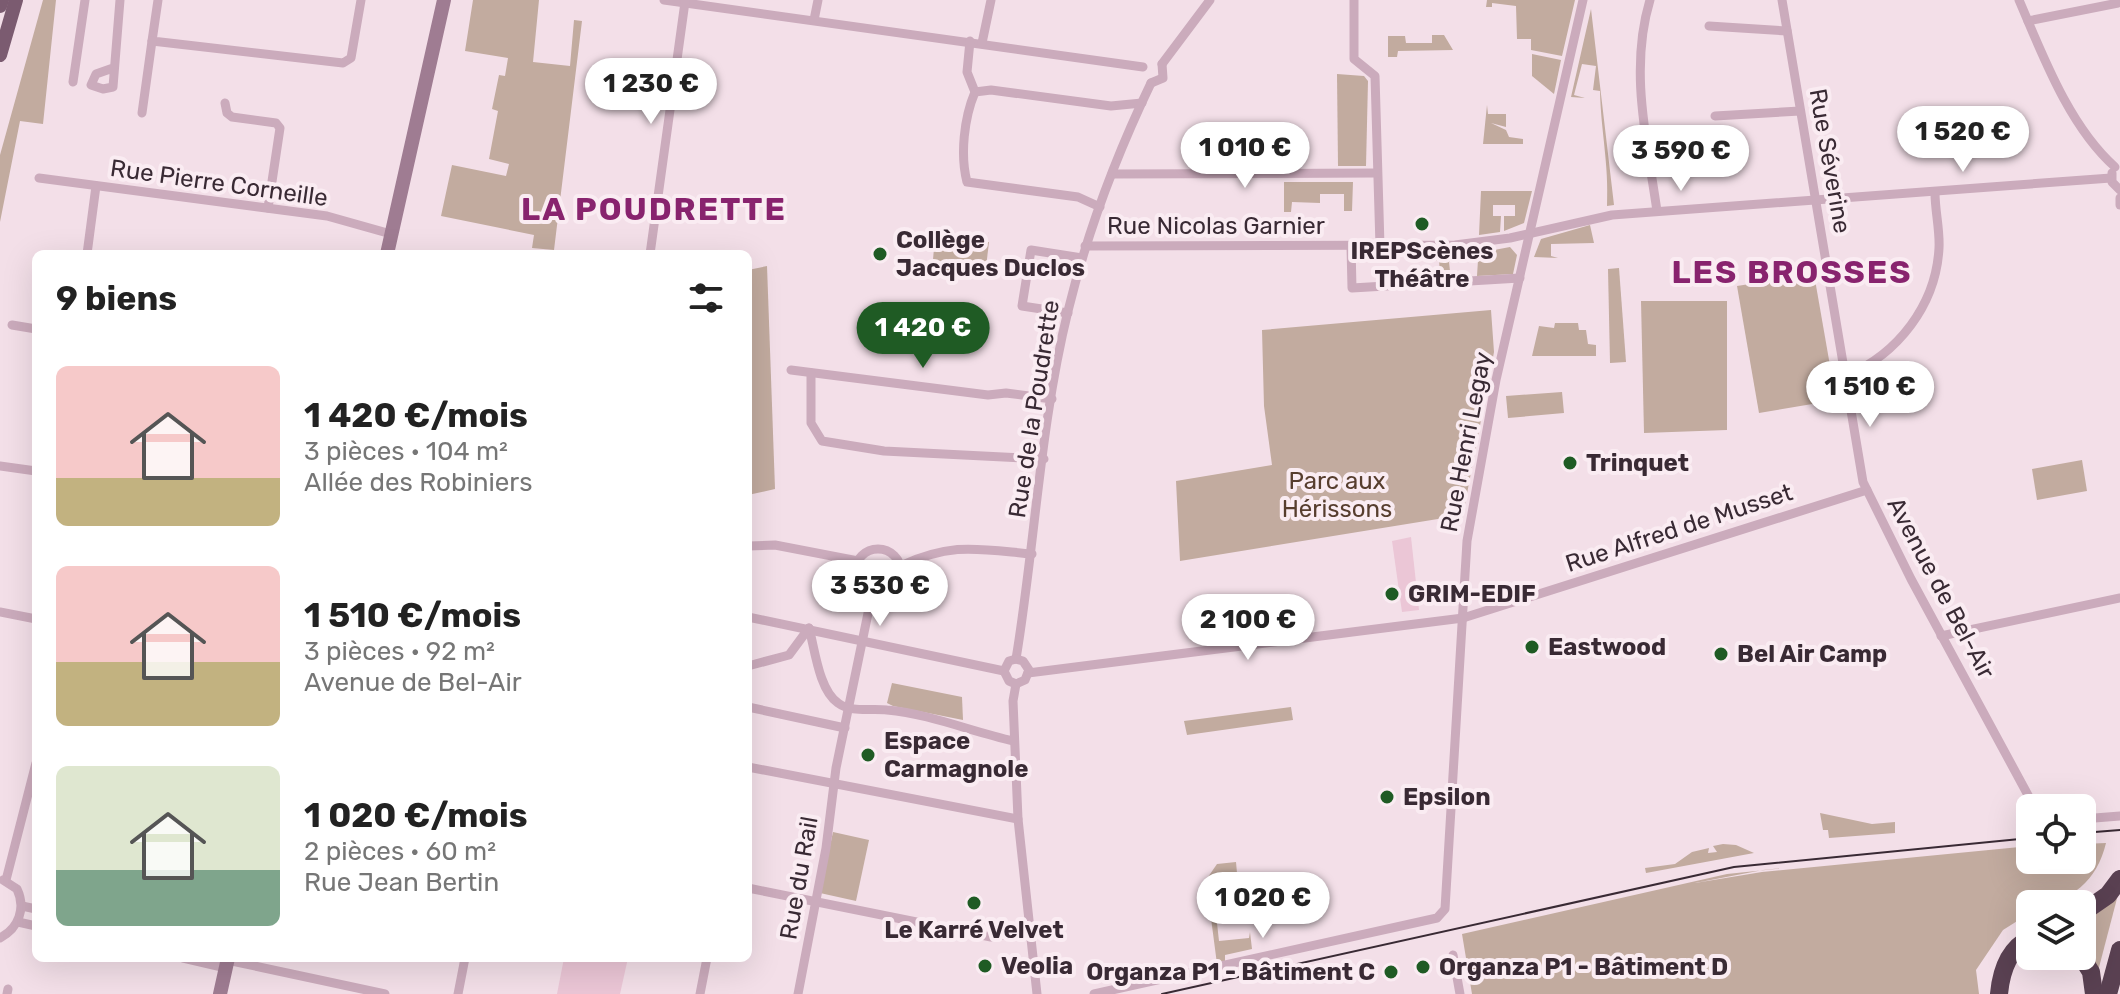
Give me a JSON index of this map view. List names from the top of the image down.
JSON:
{
  "streets": {
    "street": [
      "Rue Séverine",
      "Rue Pierre Corneille",
      "Rue Nicolas Garnier",
      "Rue de la Poudrette",
      "Rue Henri Legay",
      "Rue Alfred de Musset",
      "Avenue de Bel-Air",
      "Rue du Rail"
    ]
  },
  "crossings": [
    ["Rue Séverine", "Rue Nicolas Garnier"],
    ["Rue Séverine", "Avenue de Bel-Air"],
    ["Rue Nicolas Garnier", "Rue de la Poudrette"],
    ["Rue Nicolas Garnier", "Rue Henri Legay"],
    ["Rue de la Poudrette", "Rue Alfred de Musset"],
    ["Rue Henri Legay", "Rue Alfred de Musset"],
    ["Rue Alfred de Musset", "Avenue de Bel-Air"]
  ],
  "districts": ["LA POUDRETTE", "LES BROSSES"],
  "parks": ["Parc aux Hérissons"],
  "places": [
    "IREPScènes Théâtre",
    "Collège Jacques Duclos",
    "Trinquet",
    "GRIM-EDIF",
    "Eastwood",
    "Bel Air Camp",
    "Espace Carmagnole",
    "Epsilon",
    "Le Karré Velvet",
    "Veolia",
    "Organza P1 - Bâtiment D",
    "Organza P1 - Bâtiment C"
  ],
  "page": {
    "price": [
      "1 230 €",
      "1 520 €",
      "1 010 €",
      "3 590 €",
      "1 420 €",
      "1 510 €",
      "3 530 €",
      "2 100 €",
      "1 020 €"
    ],
    "heading": "9 biens",
    "list": [
      {
        "name": "1 420 €/mois",
        "note": "3 pièces · 104 m² · Allée des Robiniers"
      },
      {
        "name": "1 510 €/mois",
        "note": "3 pièces · 92 m² · Avenue de Bel-Air"
      },
      {
        "name": "1 020 €/mois",
        "note": "2 pièces · 60 m² · Rue Jean Bertin"
      }
    ]
  }
}
